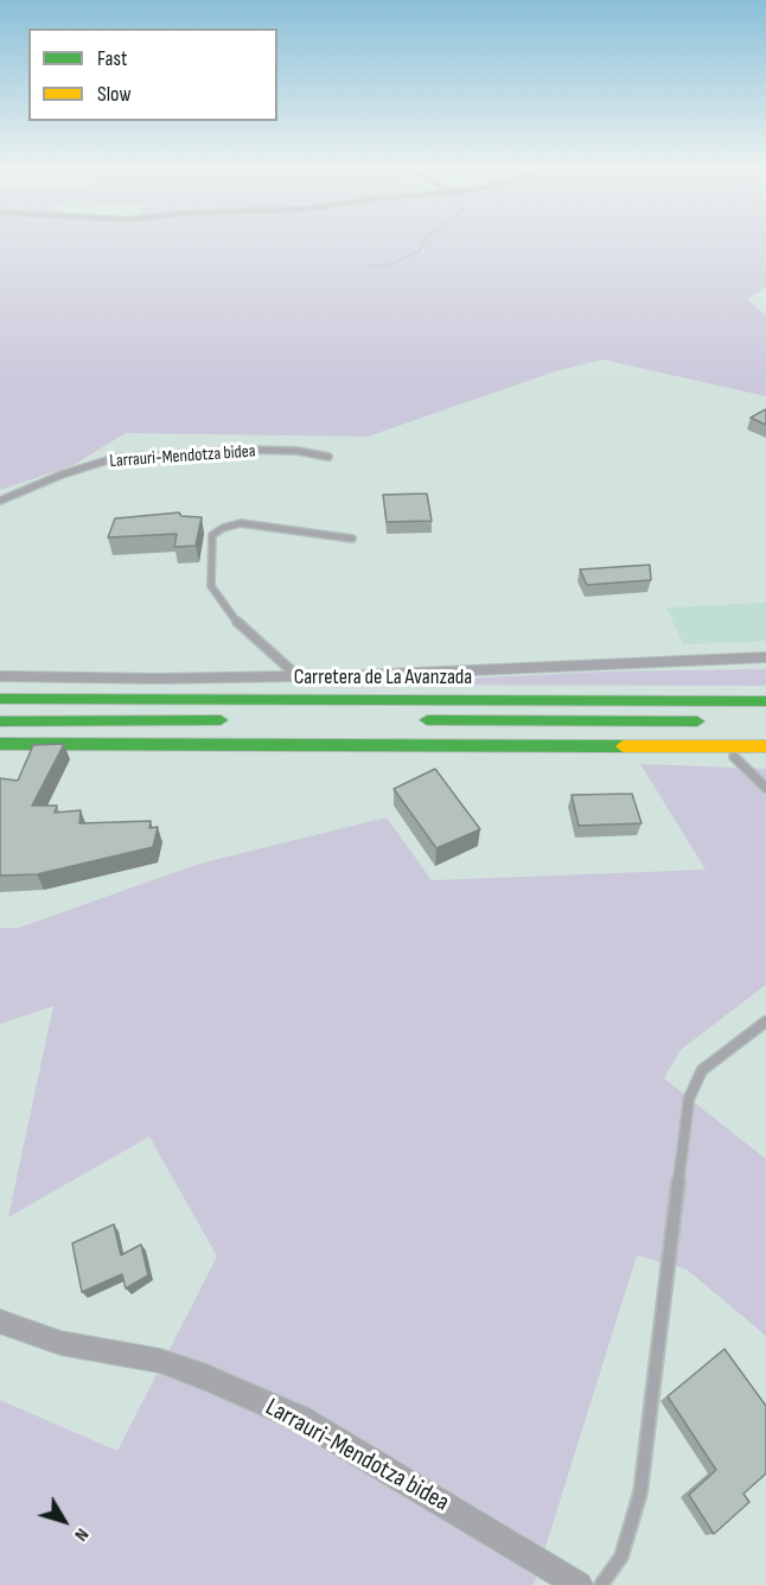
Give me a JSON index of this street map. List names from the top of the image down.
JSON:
{
  "streets": {
    "main road": ["Carretera de La Avanzada"],
    "street": ["Larrauri-Mendotza bidea"]
  },
  "legend": ["Fast", "Slow"],
  "north": "bottom right"
}
